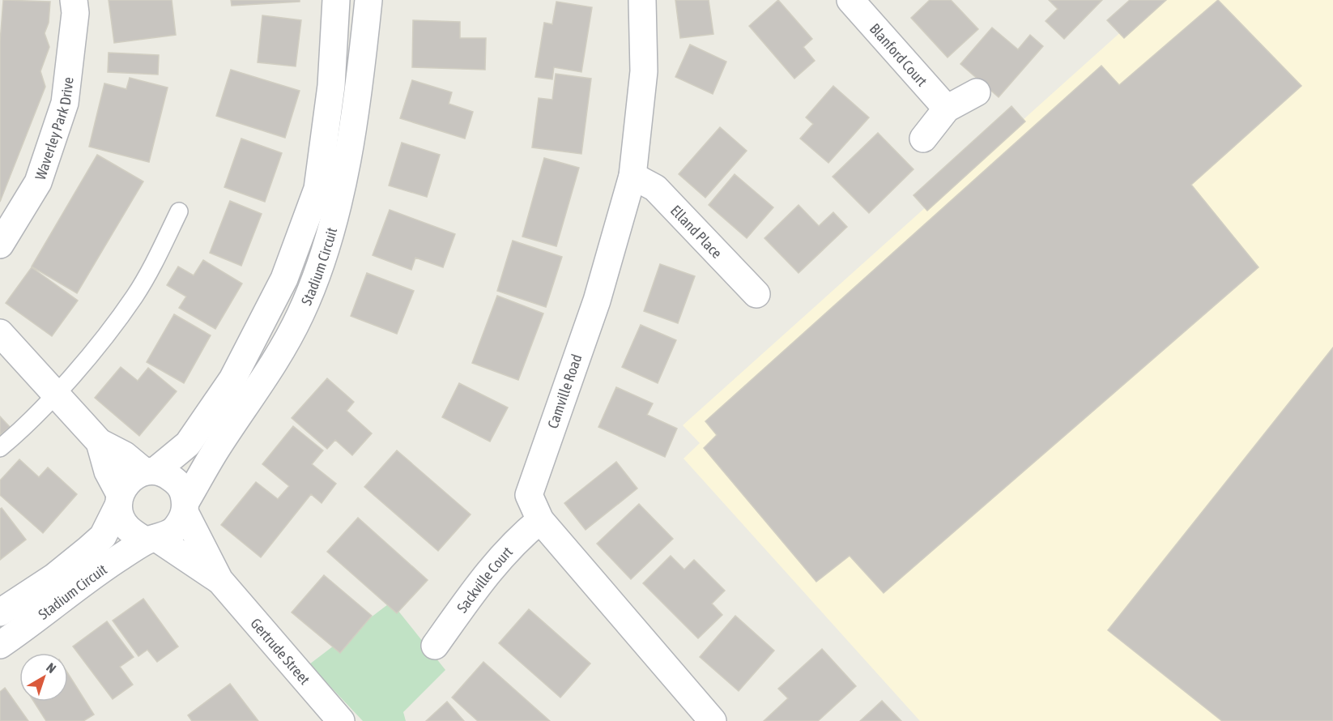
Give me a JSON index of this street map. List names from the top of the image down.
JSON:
{
  "streets": {
    "street": [
      "Blanford Court",
      "Waverley Park Drive",
      "Elland Place",
      "Stadium Circuit",
      "Camville Road",
      "Sackville Court",
      "Gertrude Street"
    ]
  },
  "crossings": [
    ["Elland Place", "Camville Road"],
    ["Stadium Circuit", "Gertrude Street"],
    ["Camville Road", "Sackville Court"]
  ],
  "north": "top right"
}
